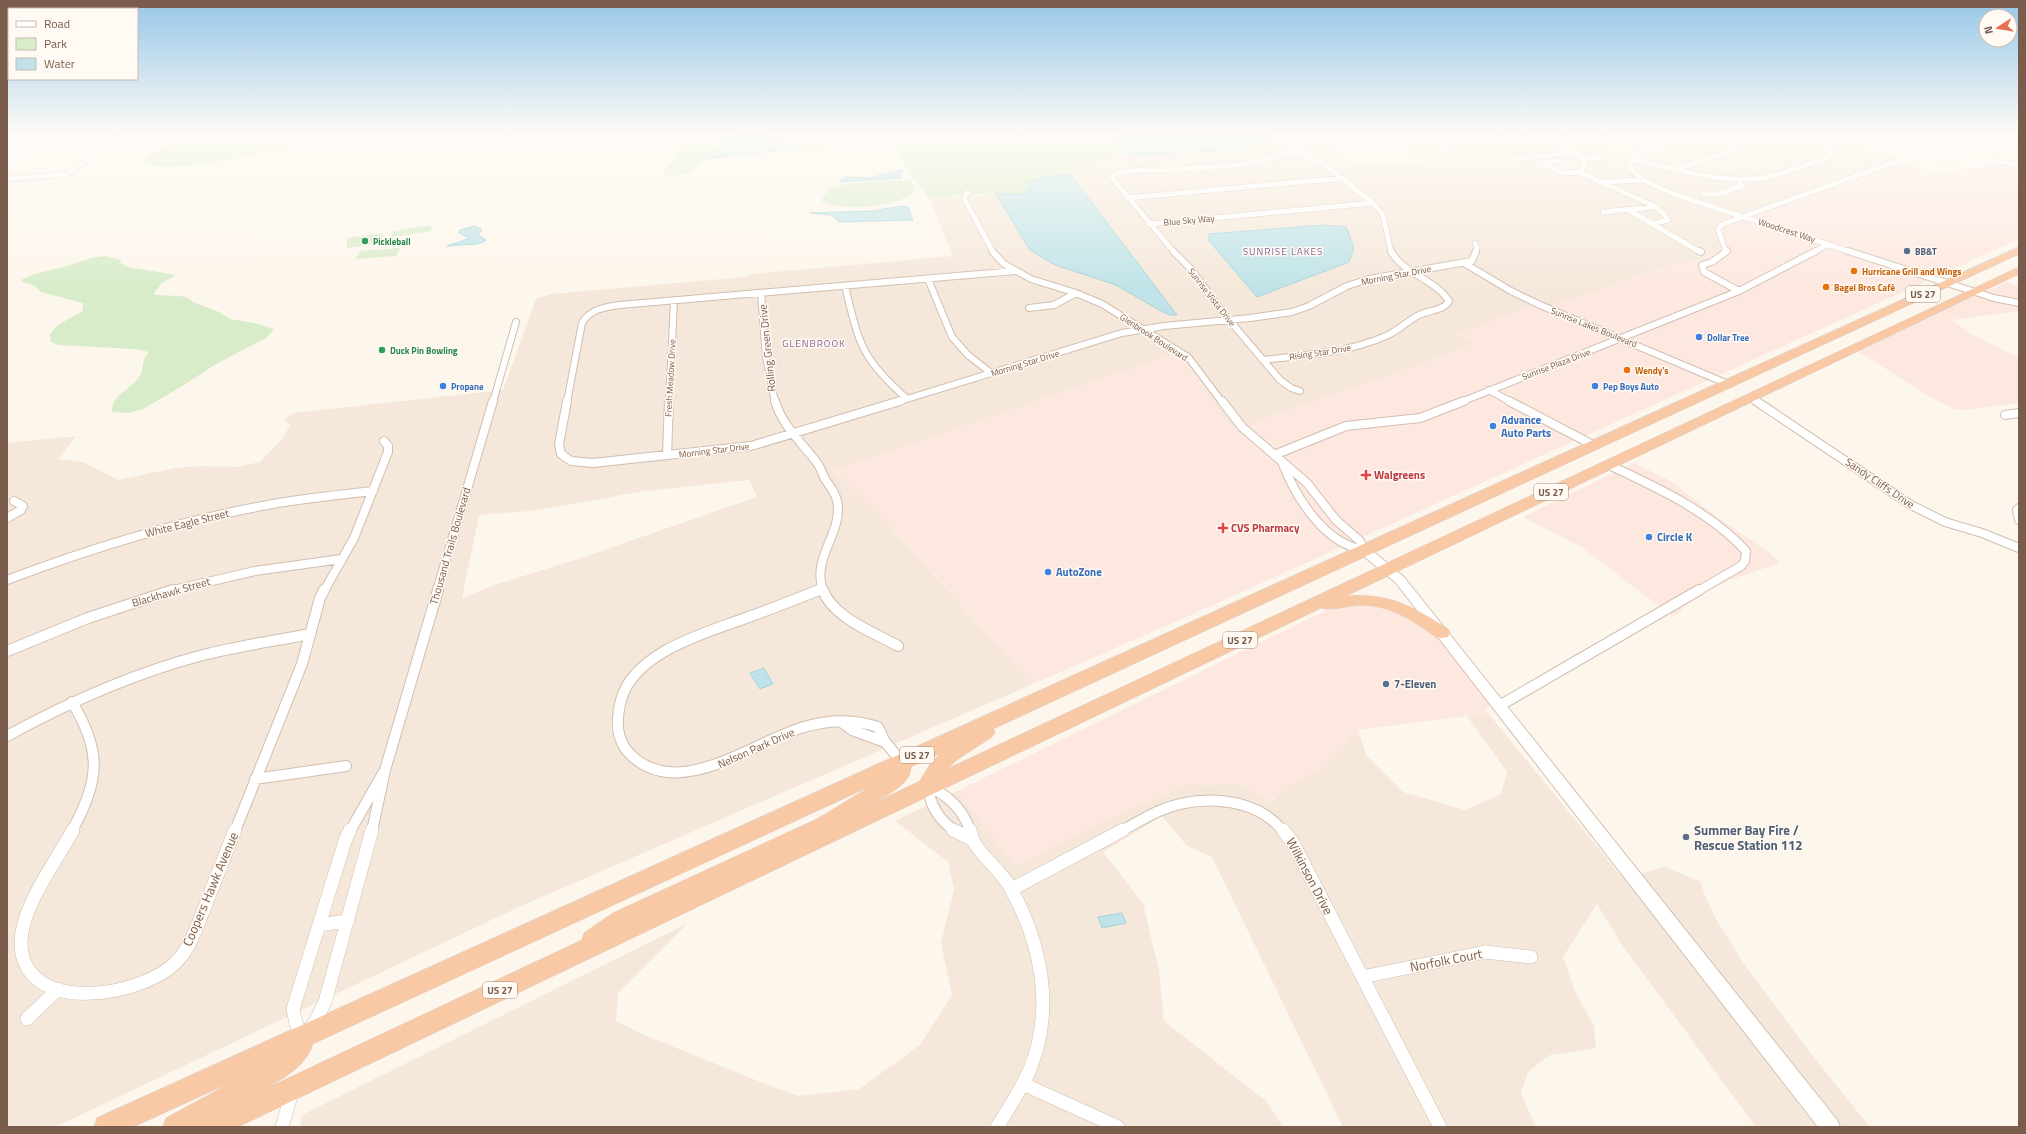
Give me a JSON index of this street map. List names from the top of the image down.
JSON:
{
  "streets": {
    "highway": ["US 27"],
    "street": [
      "Blue Sky Way",
      "Woodcrest Way",
      "Morning Star Drive",
      "Sunrise Vista Drive",
      "Sunrise Lakes Boulevard",
      "Glenbrook Boulevard",
      "Rolling Green Drive",
      "Rising Star Drive",
      "Sunrise Plaza Drive",
      "Fresh Meadow Drive",
      "Sandy Cliffs Drive",
      "White Eagle Street",
      "Thousand Trails Boulevard",
      "Blackhawk Street",
      "Nelson Park Drive",
      "Wilkinson Drive",
      "Coopers Hawk Avenue",
      "Norfolk Court"
    ]
  },
  "crossings": [
    ["Blue Sky Way", "Sunrise Vista Drive"],
    ["Blue Sky Way", "Rising Star Drive"],
    ["Woodcrest Way", "US 27"],
    ["Woodcrest Way", "Sunrise Plaza Drive"],
    ["Morning Star Drive", "Sunrise Vista Drive"],
    ["Morning Star Drive", "Sunrise Lakes Boulevard"],
    ["Morning Star Drive", "Glenbrook Boulevard"],
    ["Morning Star Drive", "Rolling Green Drive"],
    ["Morning Star Drive", "Rising Star Drive"],
    ["Morning Star Drive", "Fresh Meadow Drive"],
    ["US 27", "Sunrise Lakes Boulevard"],
    ["US 27", "Glenbrook Boulevard"],
    ["US 27", "Sandy Cliffs Drive"],
    ["US 27", "Thousand Trails Boulevard"],
    ["US 27", "Nelson Park Drive"],
    ["Sunrise Vista Drive", "Rising Star Drive"],
    ["Sunrise Lakes Boulevard", "Sunrise Plaza Drive"],
    ["Glenbrook Boulevard", "Sunrise Plaza Drive"],
    ["Rolling Green Drive", "Nelson Park Drive"],
    ["White Eagle Street", "Coopers Hawk Avenue"],
    ["Blackhawk Street", "Coopers Hawk Avenue"],
    ["Wilkinson Drive", "Norfolk Court"]
  ],
  "districts": ["SUNRISE LAKES", "GLENBROOK"],
  "places": {
    "other": [
      "Pickleball",
      "BB&T",
      "Hurricane Grill and Wings",
      "Bagel Bros Café",
      "Dollar Tree",
      "Duck Pin Bowling",
      "Wendy's",
      "Propane",
      "Pep Boys Auto",
      "Advance Auto Parts",
      "Circle K",
      "AutoZone",
      "7-Eleven",
      "Summer Bay Fire / Rescue Station 112"
    ],
    "health": ["Walgreens", "CVS Pharmacy"]
  },
  "legend": ["Road", "Park", "Water"],
  "north": "left"
}
